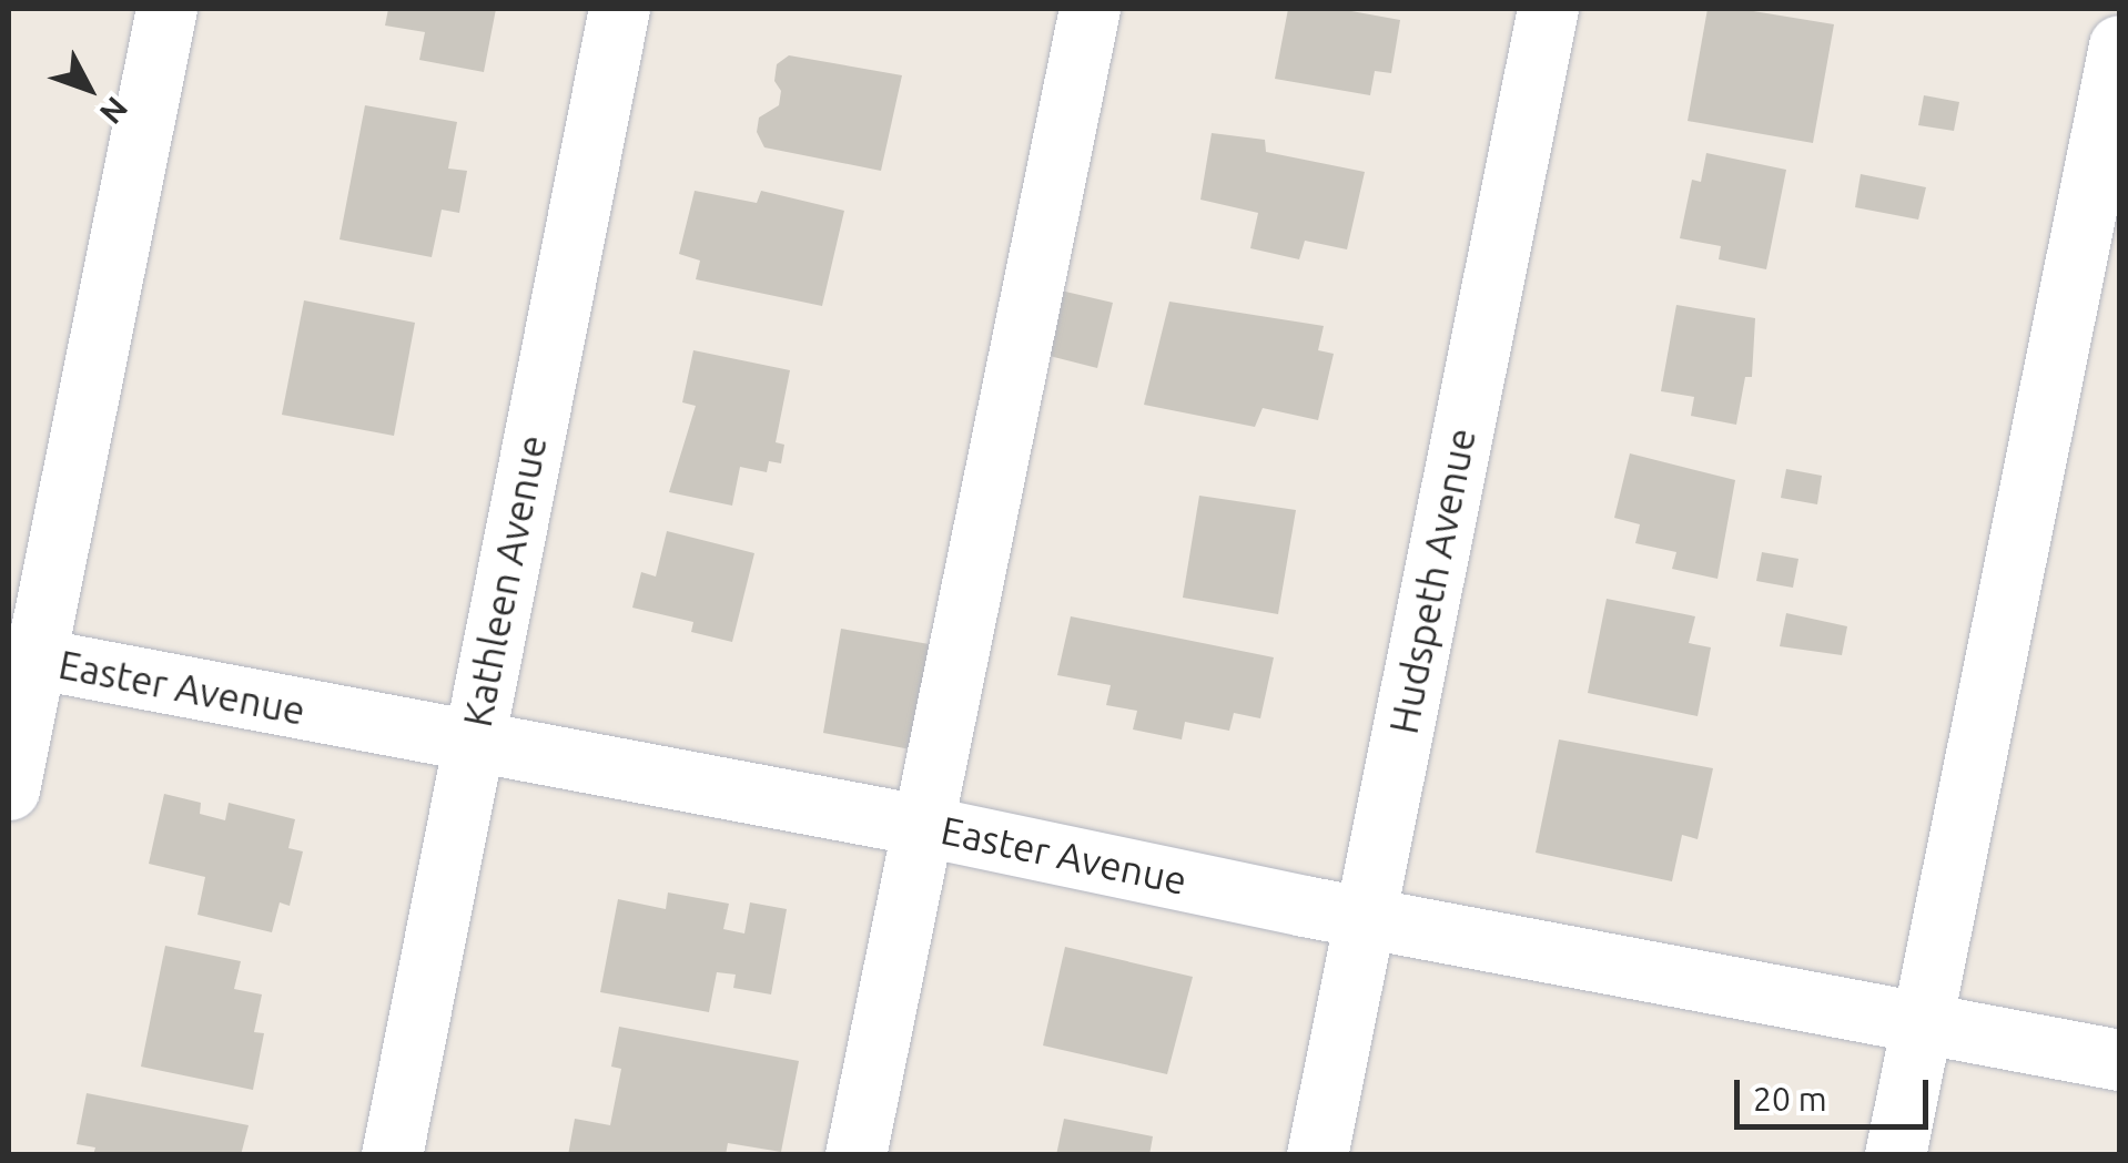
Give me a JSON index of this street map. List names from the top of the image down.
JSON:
{
  "streets": {
    "street": ["Kathleen Avenue", "Hudspeth Avenue", "Easter Avenue"]
  },
  "crossings": [
    ["Kathleen Avenue", "Easter Avenue"],
    ["Hudspeth Avenue", "Easter Avenue"]
  ],
  "scale_bar": "20 m",
  "north": "bottom right"
}
